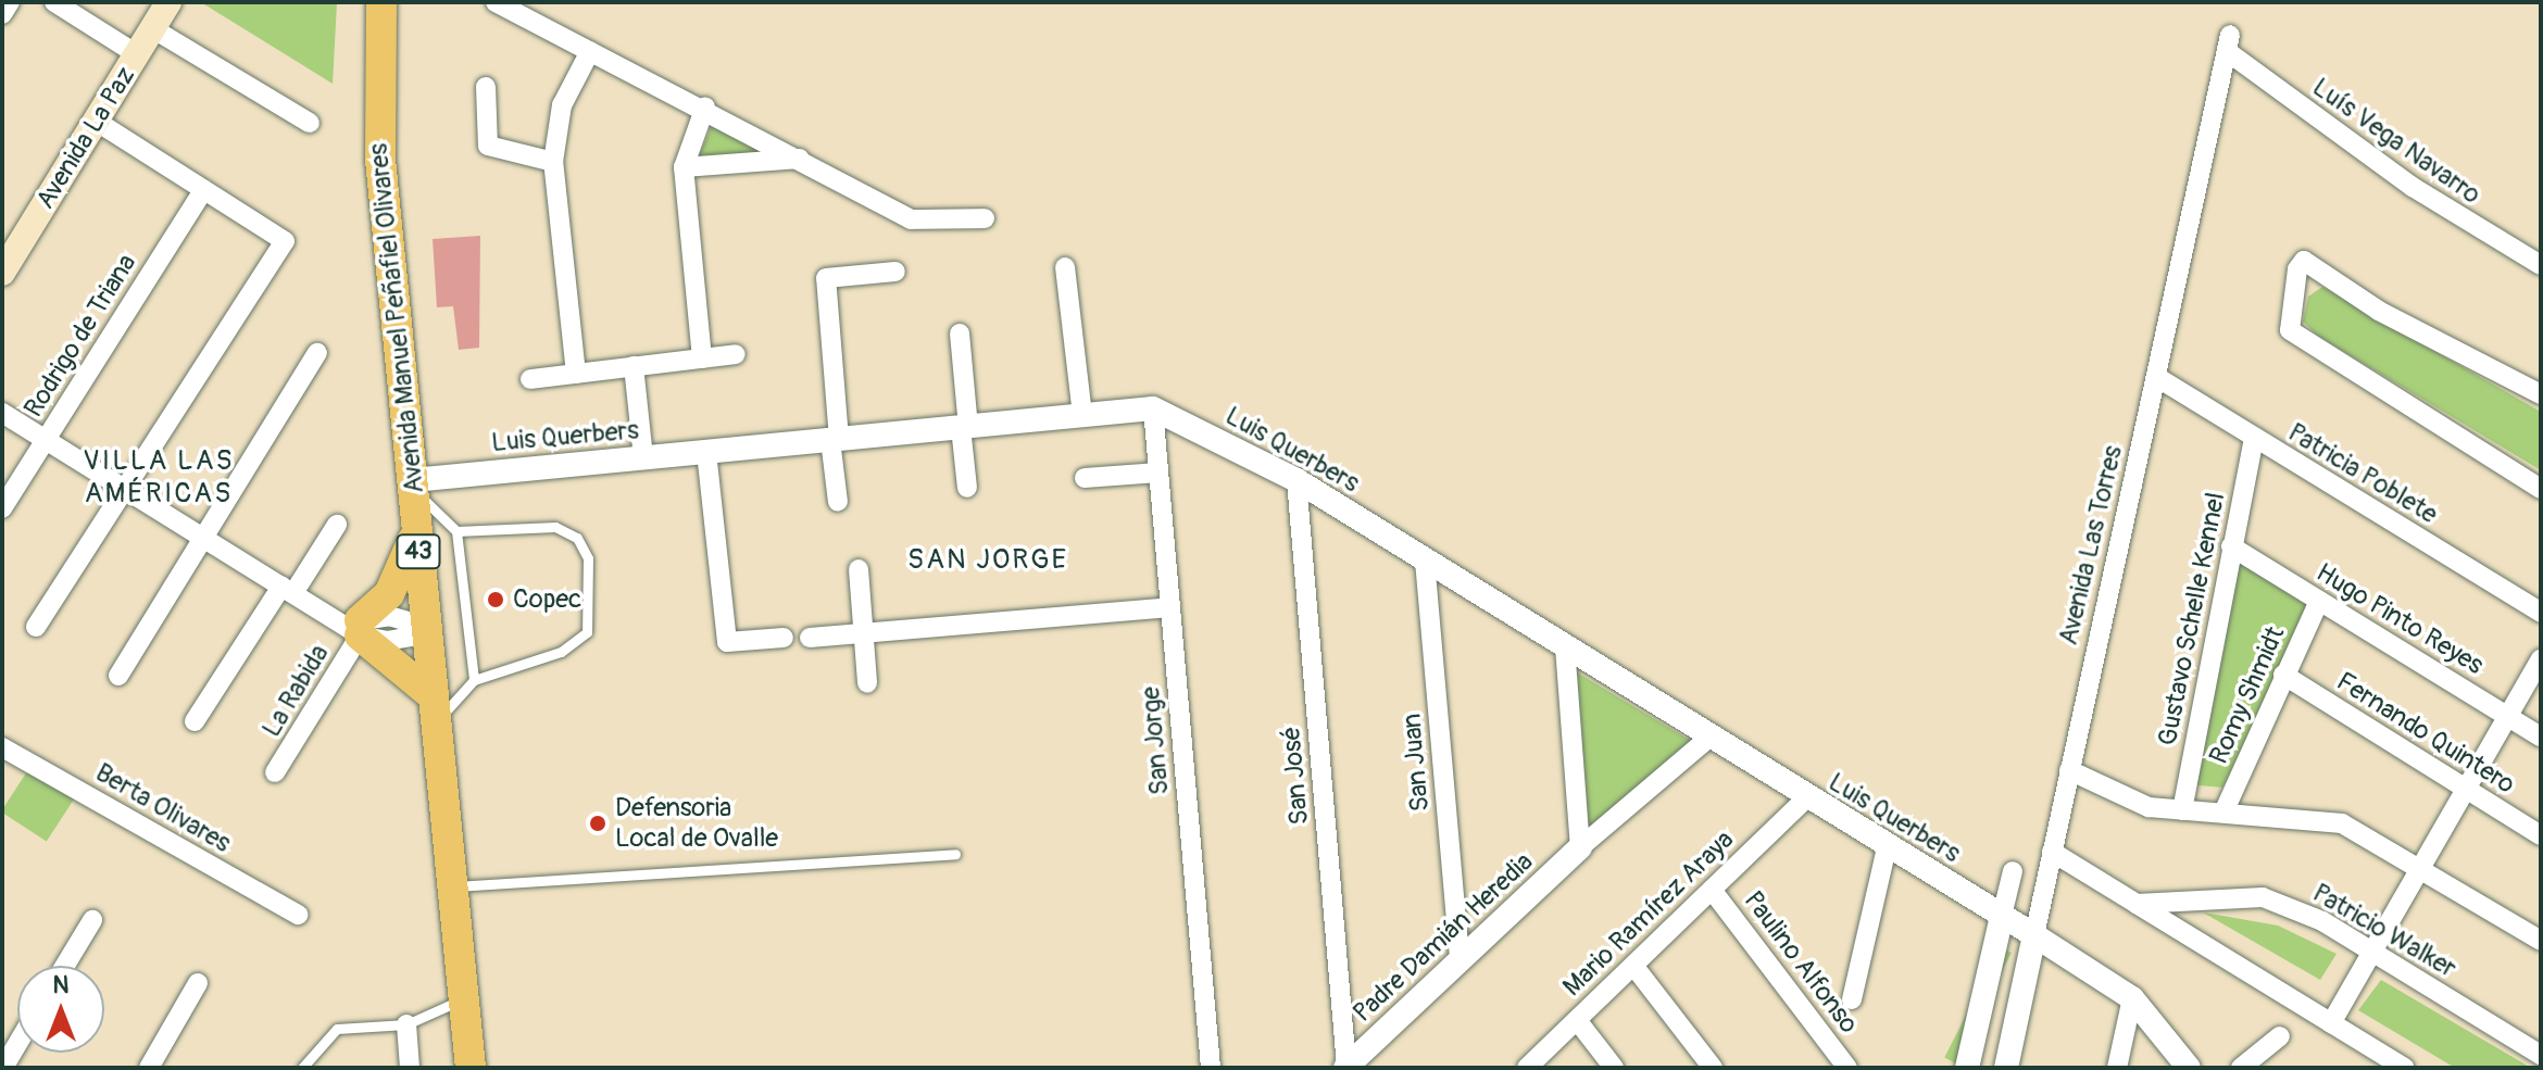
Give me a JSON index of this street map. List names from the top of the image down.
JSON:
{
  "streets": {
    "main road": ["Avenida La Paz", "Avenida Manuel Peñafiel Olivares", "43"],
    "street": [
      "Luís Vega Navarro",
      "Rodrigo de Triana",
      "Luis Querbers",
      "Patricia Poblete",
      "Avenida Las Torres",
      "Gustavo Schelle Kennel",
      "Hugo Pinto Reyes",
      "La Rabida",
      "Romy Shmidt",
      "Fernando Quintero",
      "San Jorge",
      "San Juan",
      "San José",
      "Berta Olivares",
      "Mario Ramírez Araya",
      "Patricio Walker",
      "Padre Damián Heredia",
      "Paulino Alfonso"
    ]
  },
  "crossings": [
    ["Luís Vega Navarro", "Avenida Las Torres"],
    ["Avenida Manuel Peñafiel Olivares", "Luis Querbers"],
    ["Luis Querbers", "Avenida Las Torres"],
    ["Luis Querbers", "San Jorge"],
    ["Luis Querbers", "San Juan"],
    ["Luis Querbers", "San José"],
    ["Luis Querbers", "Mario Ramírez Araya"],
    ["Luis Querbers", "Padre Damián Heredia"],
    ["Patricia Poblete", "Avenida Las Torres"],
    ["Patricia Poblete", "Gustavo Schelle Kennel"],
    ["Gustavo Schelle Kennel", "Hugo Pinto Reyes"],
    ["Hugo Pinto Reyes", "Romy Shmidt"],
    ["Romy Shmidt", "Fernando Quintero"],
    ["San Juan", "Padre Damián Heredia"],
    ["San José", "Padre Damián Heredia"],
    ["Mario Ramírez Araya", "Paulino Alfonso"]
  ],
  "districts": ["VILLA LAS AMÉRICAS", "SAN JORGE"],
  "places": ["Copec", "Defensoria Local de Ovalle"],
  "north": "top"
}
